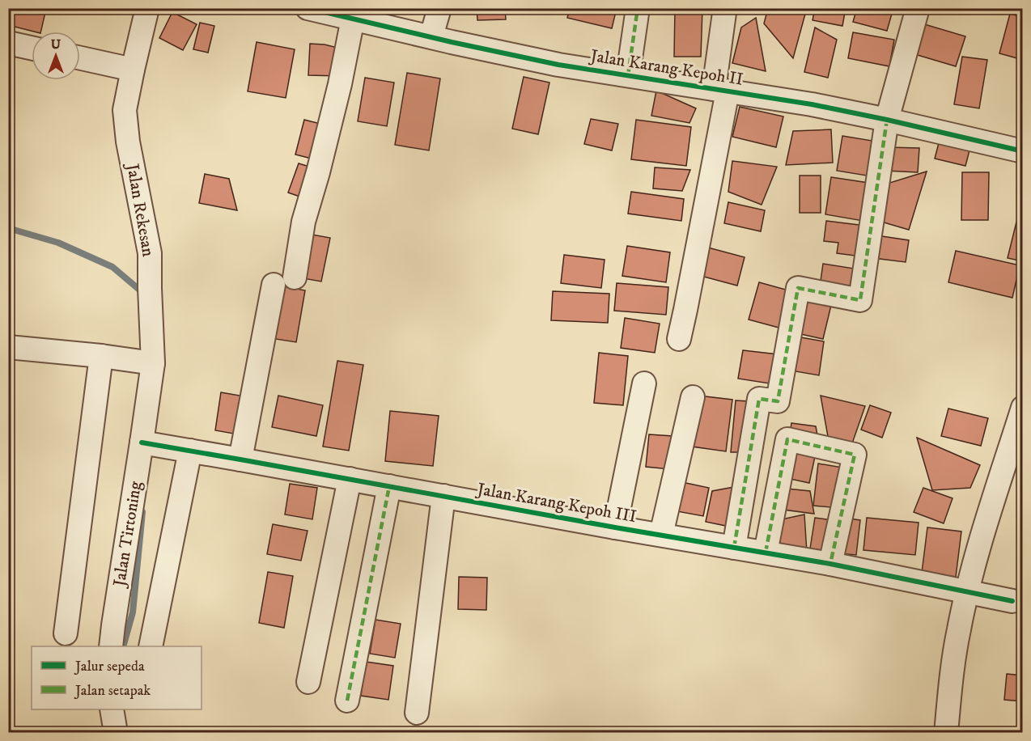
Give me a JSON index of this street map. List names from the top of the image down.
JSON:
{
  "streets": {
    "street": [
      "Jalan Karang Kepoh II",
      "Jalan Rekesan",
      "Jalan Karang Kepoh III",
      "Jalan Tirtoning"
    ]
  },
  "crossings": [
    ["Jalan Rekesan", "Jalan Karang Kepoh III"],
    ["Jalan Rekesan", "Jalan Tirtoning"],
    ["Jalan Karang Kepoh III", "Jalan Tirtoning"]
  ],
  "legend": ["Jalur sepeda", "Jalan setapak"],
  "north": "top"
}
